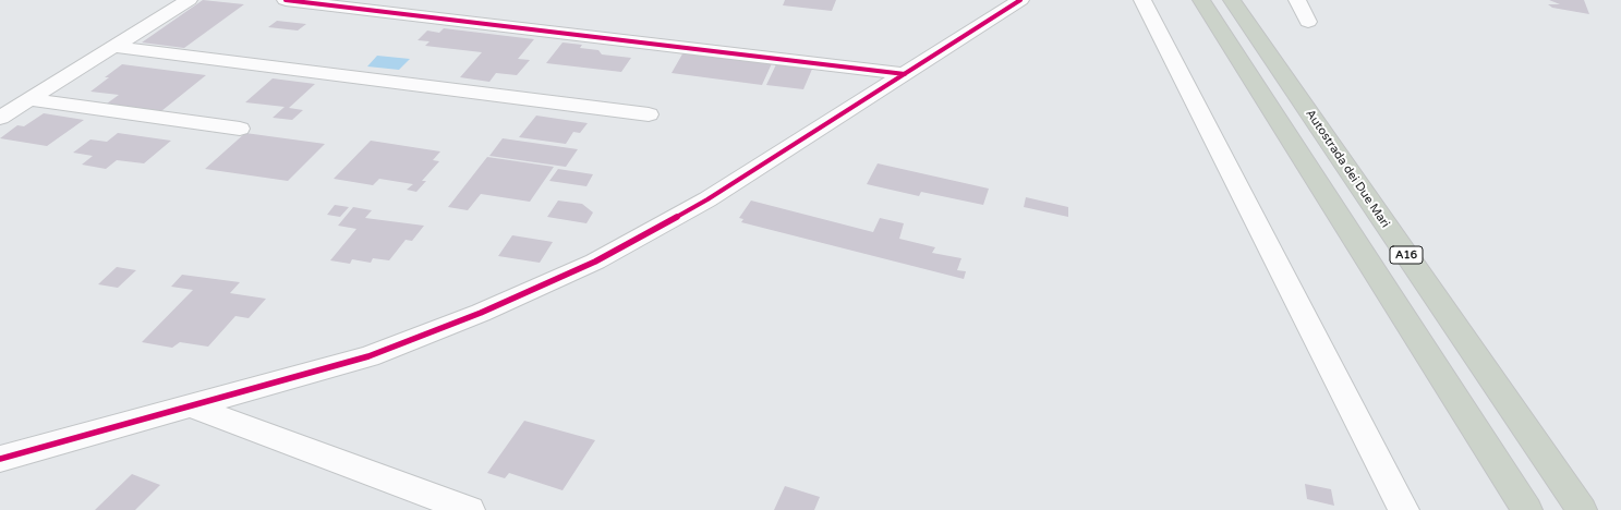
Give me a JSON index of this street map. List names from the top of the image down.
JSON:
{
  "streets": {
    "highway": ["Autostrada dei Due Mari", "A16"]
  }
}
